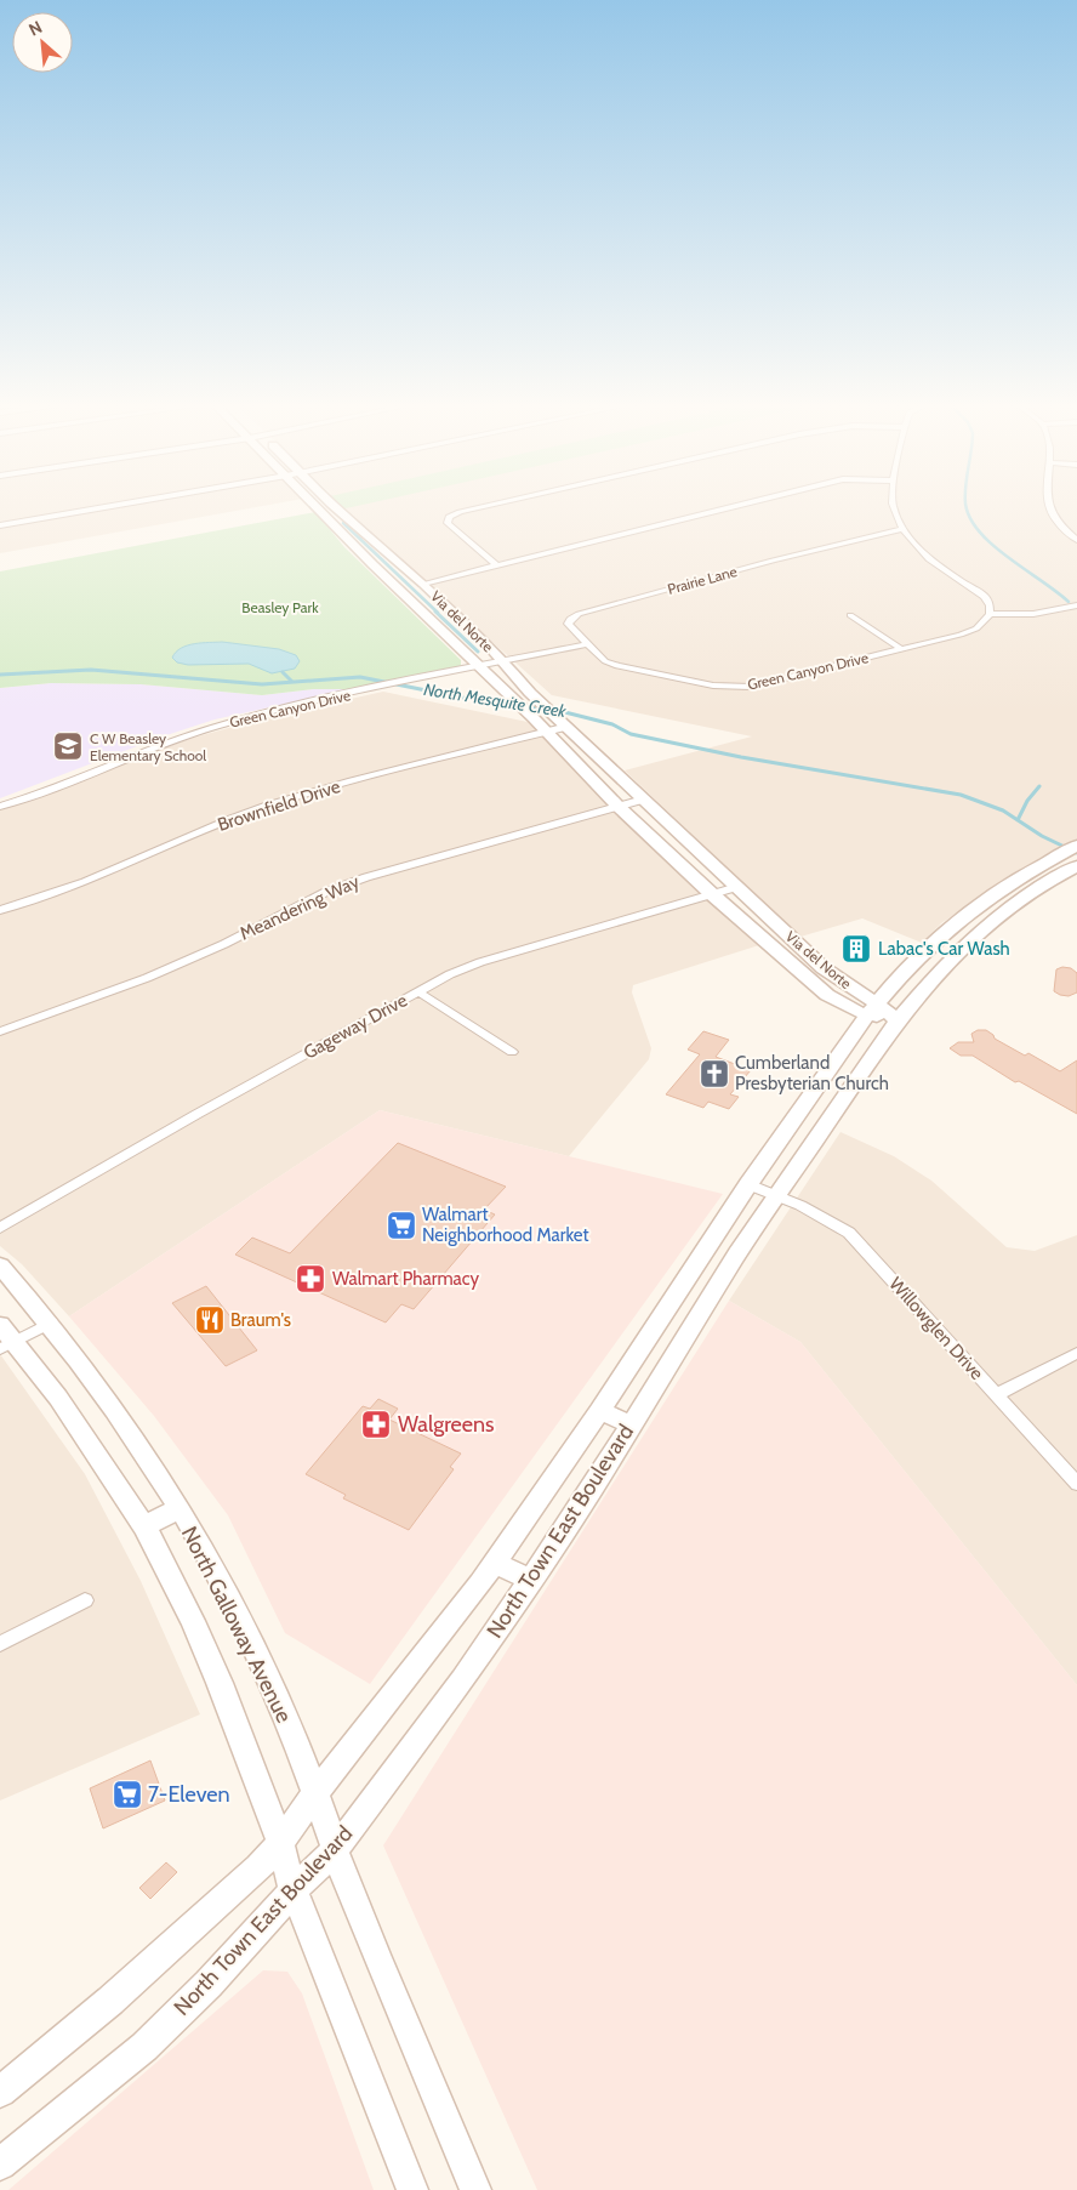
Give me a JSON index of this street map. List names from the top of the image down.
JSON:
{
  "streets": {
    "main road": ["Via del Norte", "North Town East Boulevard", "North Galloway Avenue"],
    "street": [
      "Prairie Lane",
      "Green Canyon Drive",
      "Brownfield Drive",
      "Meandering Way",
      "Gageway Drive",
      "Willowglen Drive"
    ]
  },
  "crossings": [
    ["Prairie Lane", "Green Canyon Drive"],
    ["Via del Norte", "Green Canyon Drive"],
    ["Via del Norte", "Brownfield Drive"],
    ["Via del Norte", "Meandering Way"],
    ["Via del Norte", "Gageway Drive"],
    ["Via del Norte", "North Town East Boulevard"],
    ["Willowglen Drive", "North Town East Boulevard"],
    ["North Town East Boulevard", "North Galloway Avenue"]
  ],
  "water": ["North Mesquite Creek"],
  "parks": ["Beasley Park"],
  "places": {
    "school or university": ["C W Beasley Elementary School"],
    "building": ["Labac's Car Wash"],
    "church": ["Cumberland Presbyterian Church"],
    "supermarket": ["Walmart Neighborhood Market", "7-Eleven"],
    "pharmacy": ["Walmart Pharmacy", "Walgreens"],
    "restaurant": ["Braum's"]
  },
  "north": "top left"
}
